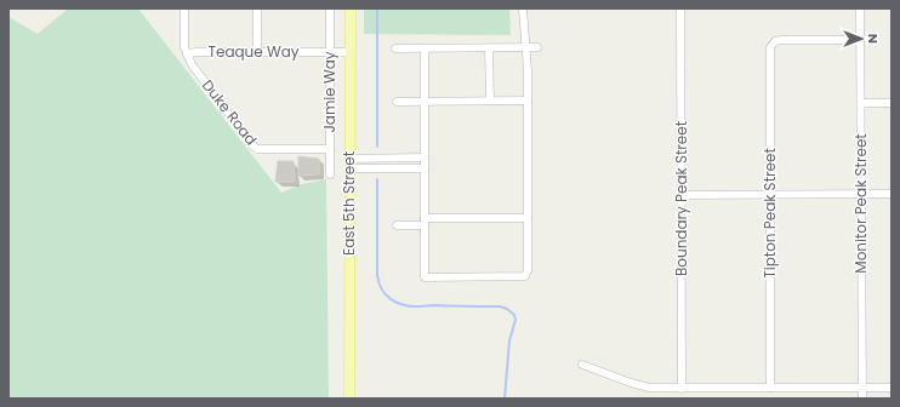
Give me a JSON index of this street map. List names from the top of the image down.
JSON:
{
  "streets": {
    "main road": ["East 5th Street"],
    "street": [
      "Teaque Way",
      "Jamie Way",
      "Duke Road",
      "Boundary Peak Street",
      "Monitor Peak Street",
      "Tipton Peak Street"
    ]
  },
  "crossings": [
    ["Teaque Way", "Jamie Way"],
    ["Teaque Way", "Duke Road"],
    ["Teaque Way", "East 5th Street"],
    ["Jamie Way", "Duke Road"],
    ["Monitor Peak Street", "Tipton Peak Street"]
  ],
  "north": "right"
}
